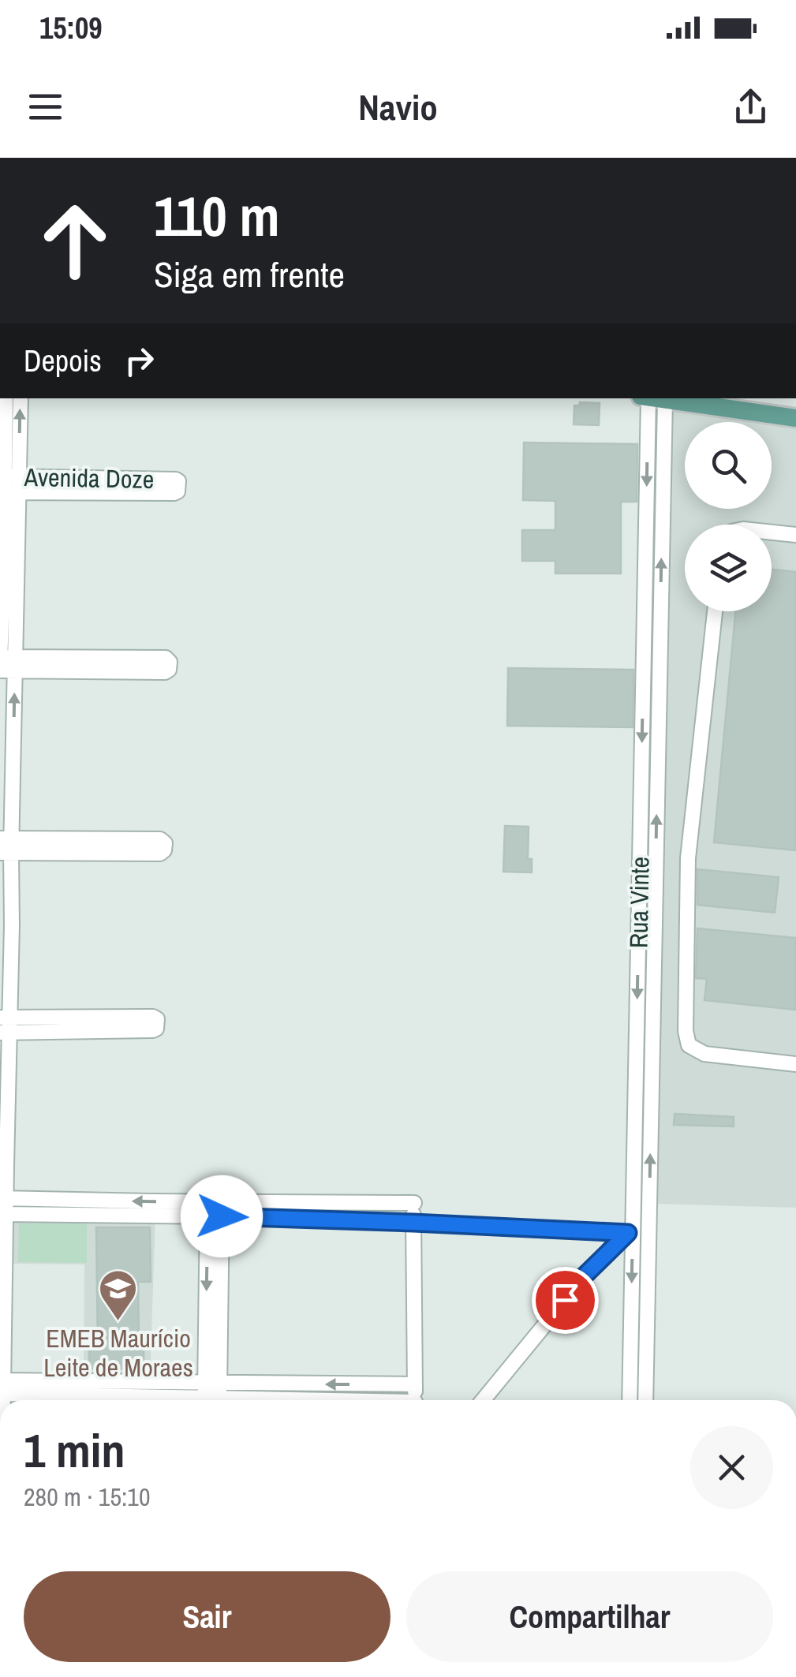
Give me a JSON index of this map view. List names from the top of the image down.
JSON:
{
  "streets": {
    "street": ["Avenida Doze", "Rua Vinte"]
  },
  "places": {
    "school or university": ["EMEB Maurício Leite de Moraes"]
  },
  "page": {
    "status": "15:09",
    "header": "Navio",
    "turn": ["110 m", "Siga em frente"],
    "then": "Depois",
    "heading": ["1 min", "280 m · 15:10"],
    "buttons": ["Sair", "Compartilhar"]
  }
}
